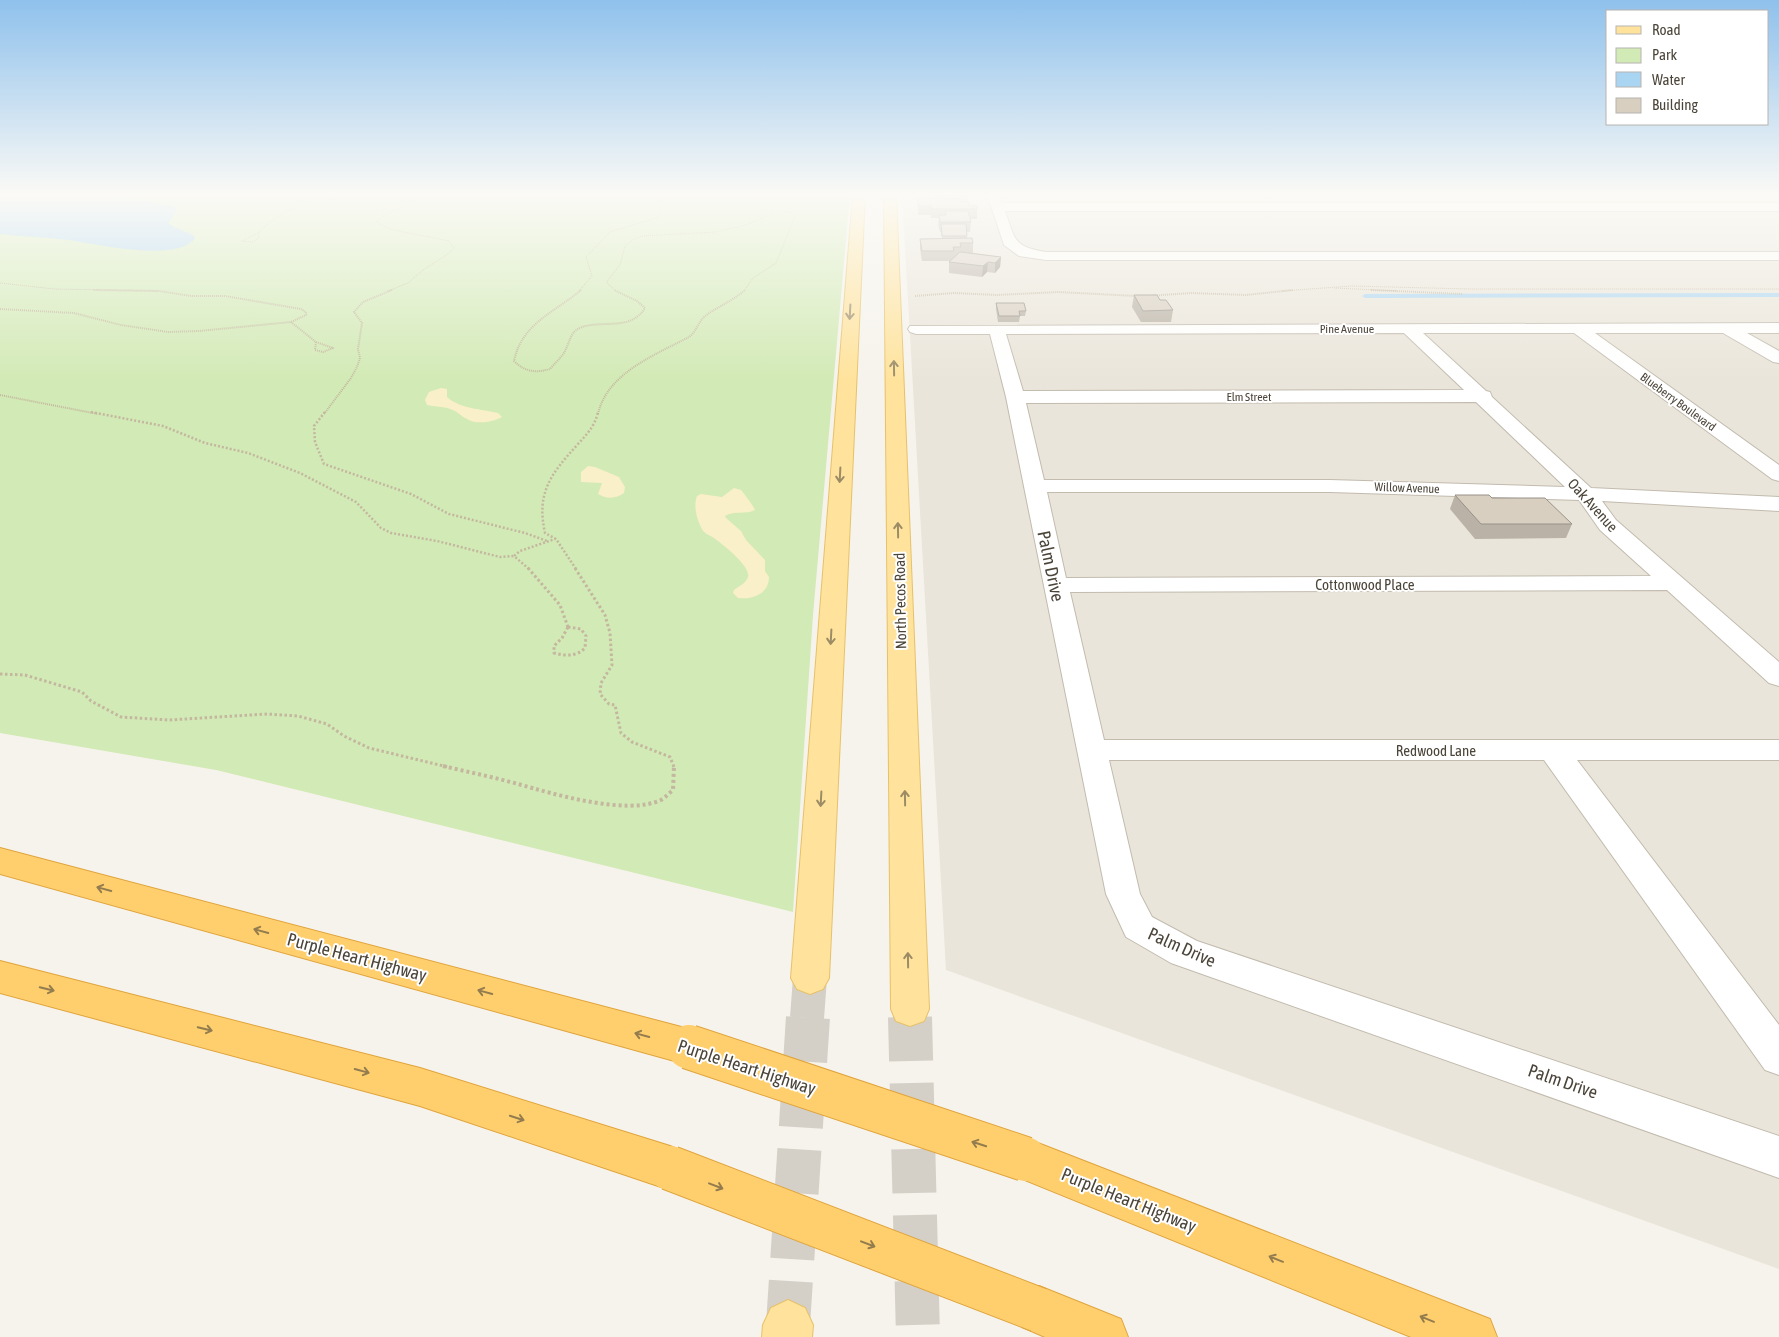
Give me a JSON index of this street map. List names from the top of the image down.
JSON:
{
  "streets": {
    "highway": ["Purple Heart Highway"],
    "main road": ["North Pecos Road"],
    "street": [
      "Pine Avenue",
      "Elm Street",
      "Blueberry Boulevard",
      "Willow Avenue",
      "Oak Avenue",
      "Palm Drive",
      "Cottonwood Place",
      "Redwood Lane"
    ]
  },
  "crossings": [
    ["Pine Avenue", "Blueberry Boulevard"],
    ["Pine Avenue", "Oak Avenue"],
    ["Pine Avenue", "Palm Drive"],
    ["Elm Street", "Oak Avenue"],
    ["Elm Street", "Palm Drive"],
    ["Willow Avenue", "Oak Avenue"],
    ["Willow Avenue", "Palm Drive"],
    ["Oak Avenue", "Cottonwood Place"],
    ["Palm Drive", "Cottonwood Place"],
    ["Palm Drive", "Redwood Lane"]
  ],
  "legend": [
    "Road",
    "Park",
    "Water",
    "Building"
  ]
}
